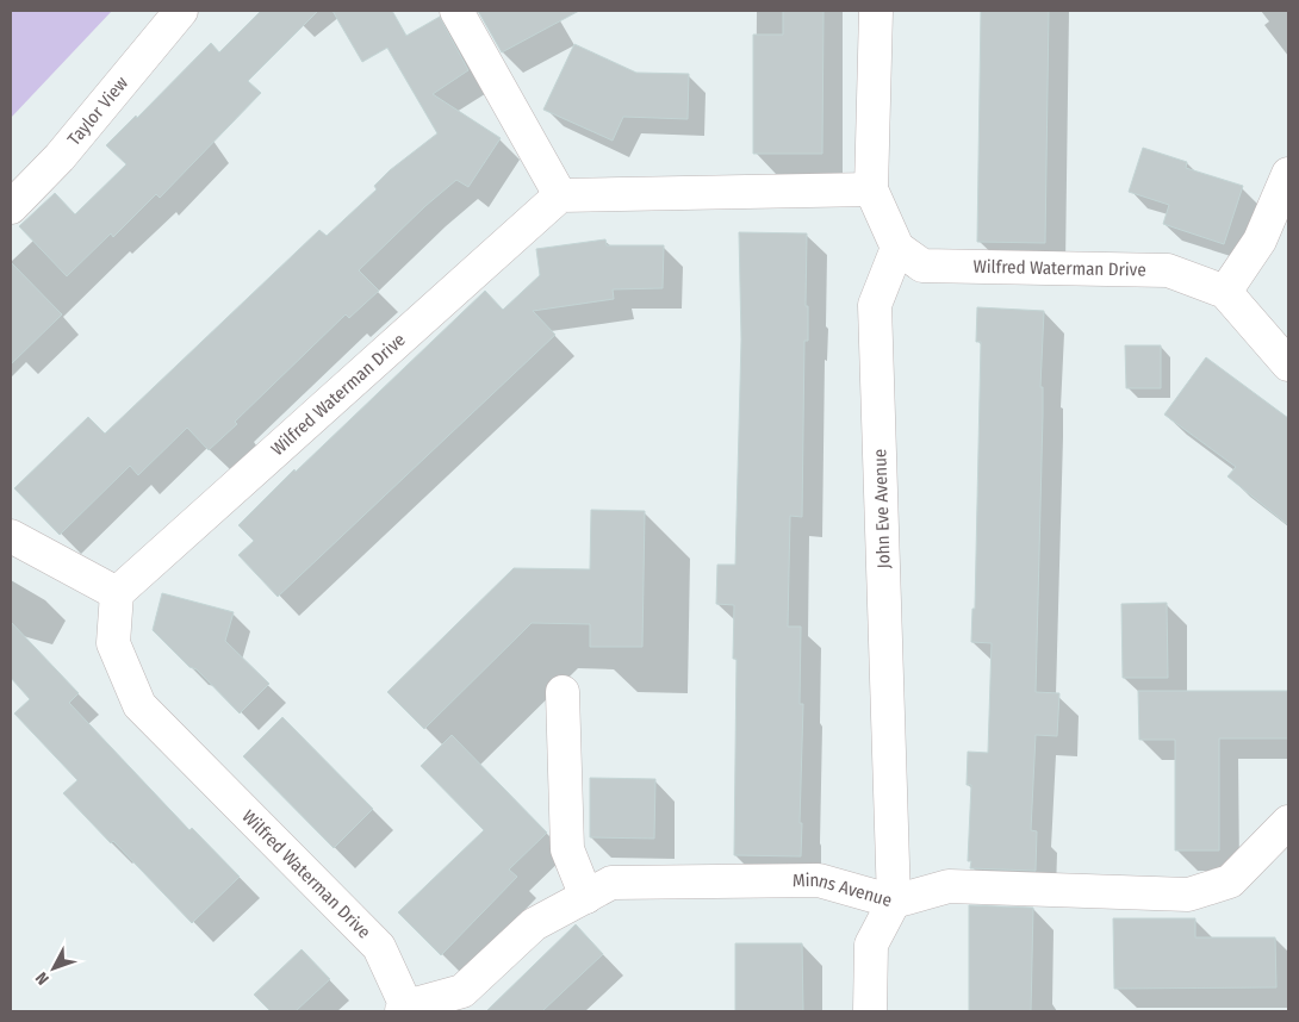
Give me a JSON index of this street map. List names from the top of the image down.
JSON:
{
  "streets": {
    "street": [
      "Taylor View",
      "Wilfred Waterman Drive",
      "John Eve Avenue",
      "Minns Avenue"
    ]
  },
  "crossings": [
    ["Wilfred Waterman Drive", "John Eve Avenue"],
    ["Wilfred Waterman Drive", "Minns Avenue"],
    ["John Eve Avenue", "Minns Avenue"]
  ],
  "north": "bottom left"
}
